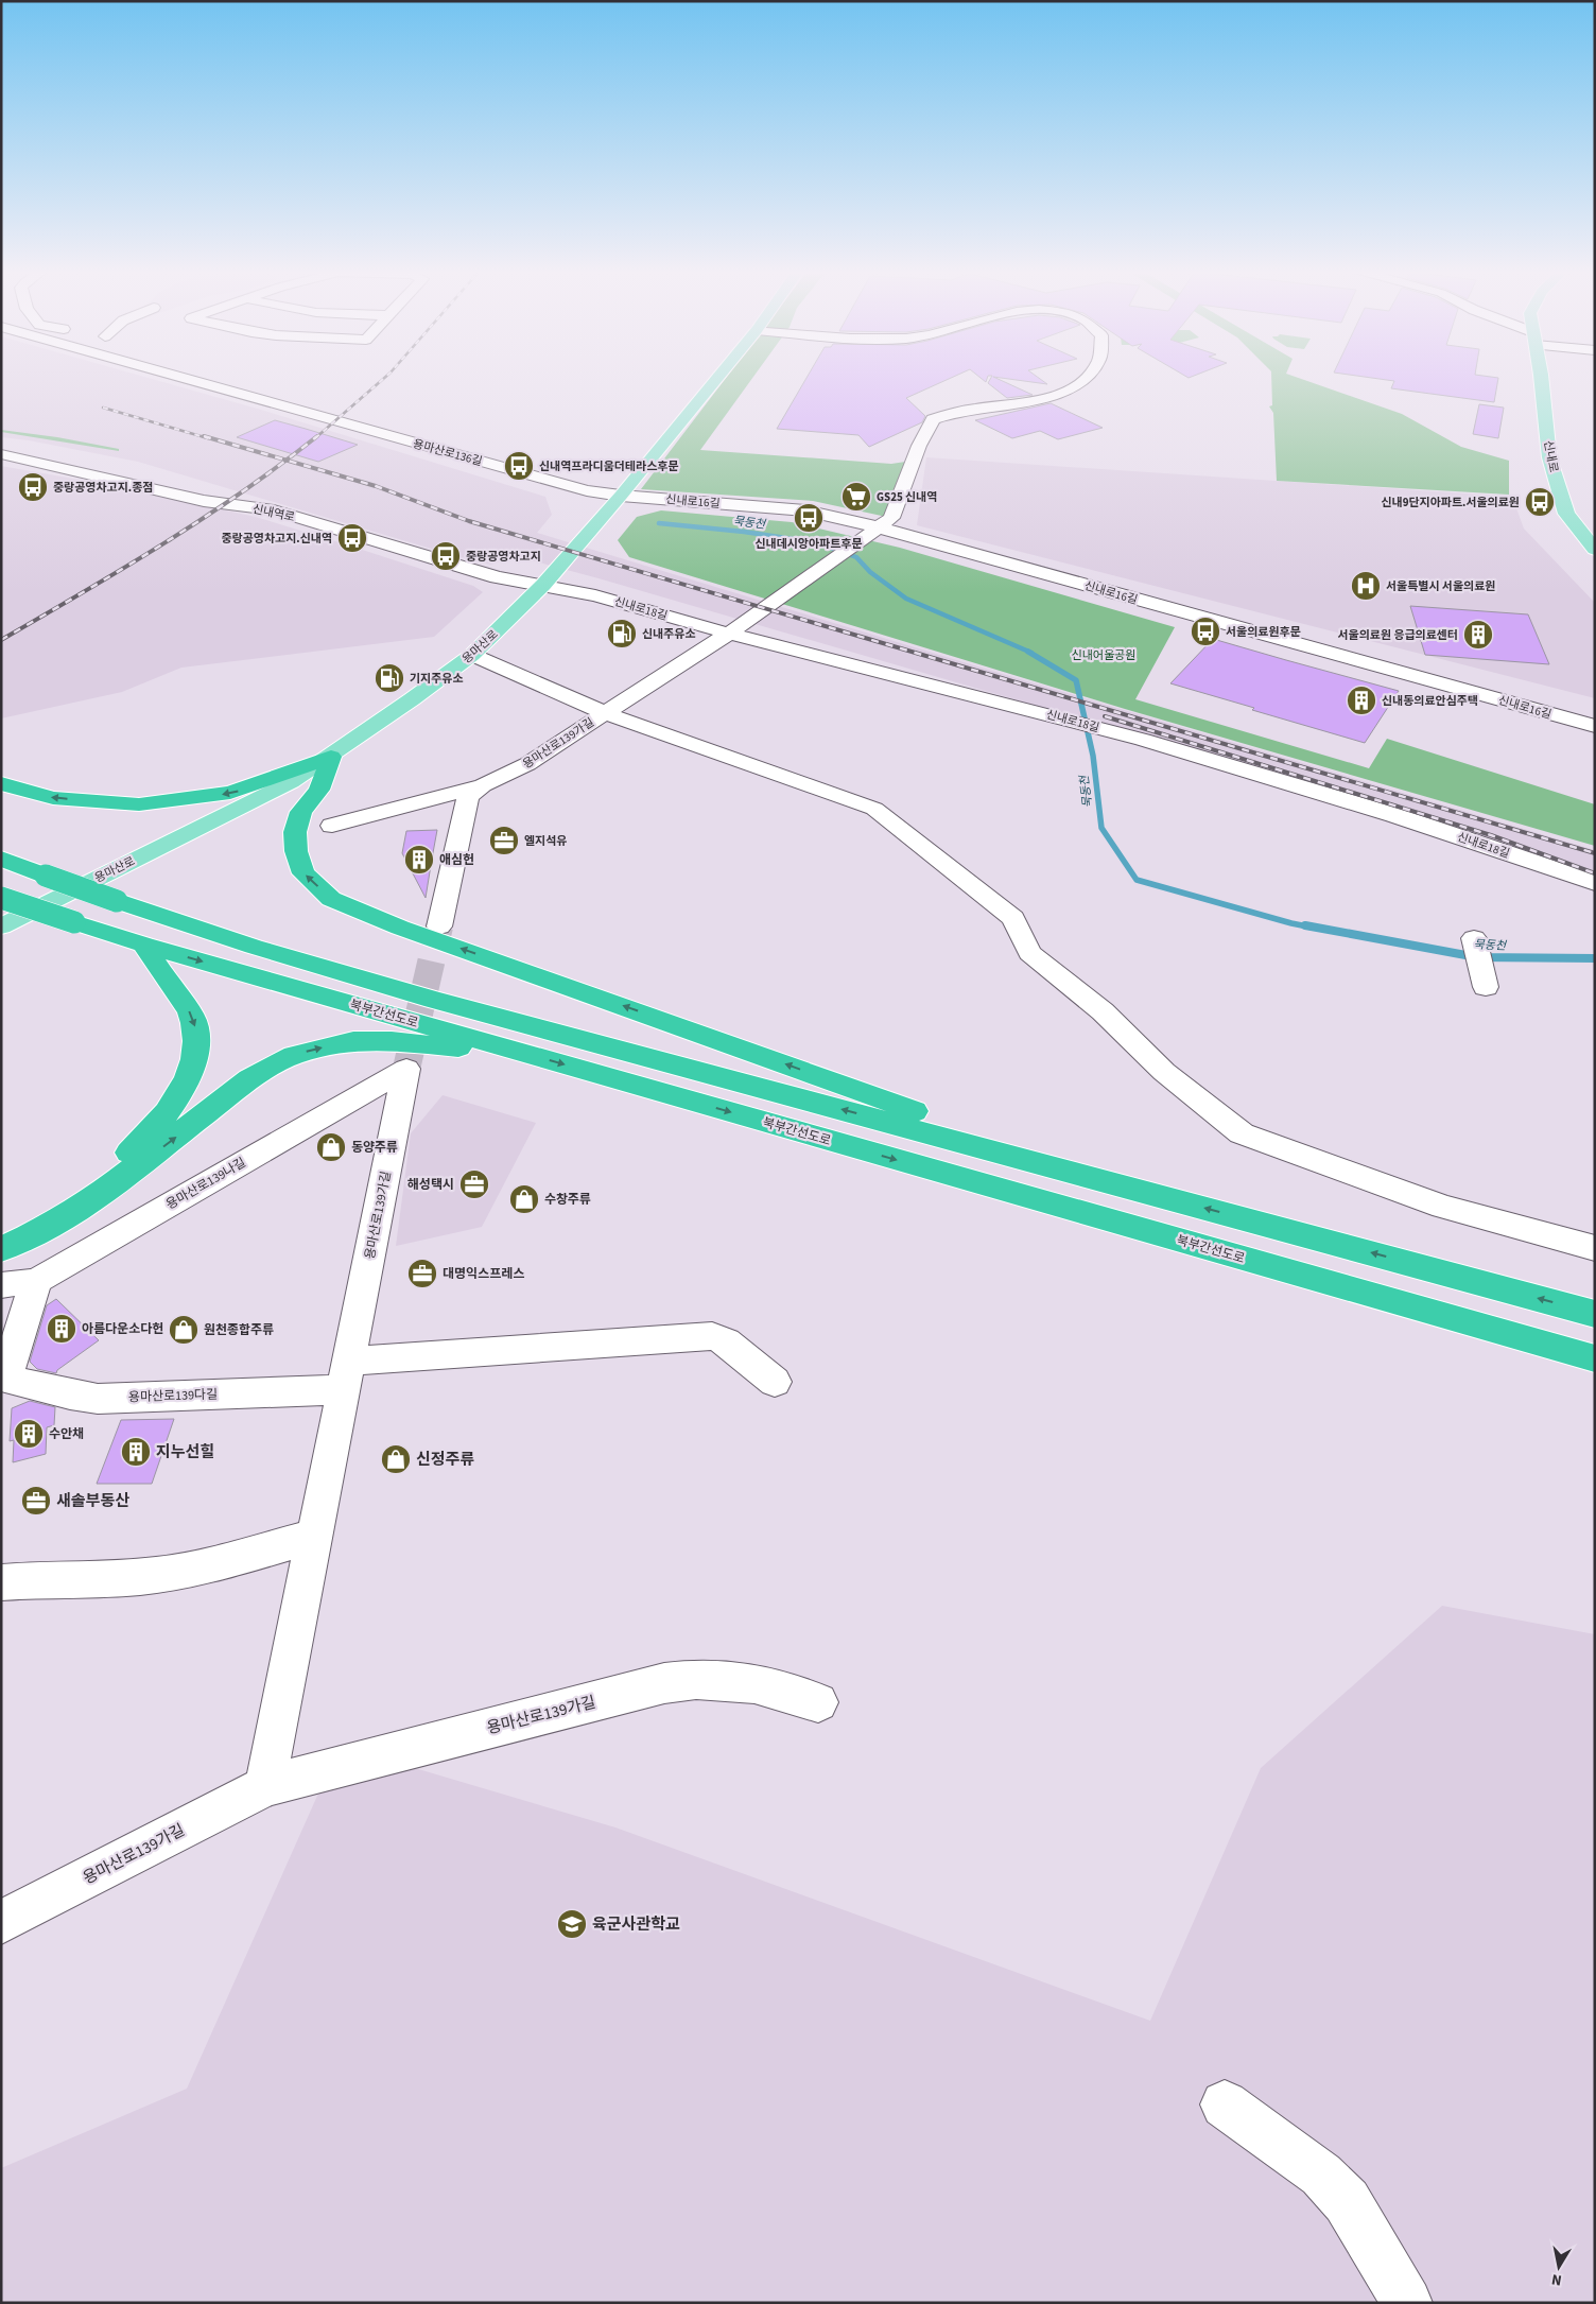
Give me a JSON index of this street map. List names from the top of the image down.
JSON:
{
  "streets": {
    "highway": ["북부간선도로"],
    "main road": ["신내로", "용마산로"],
    "street": [
      "용마산로136길",
      "신내로16길",
      "신내역로",
      "신내로18길",
      "용마산로139가길",
      "용마산로139나길",
      "용마산로139다길"
    ]
  },
  "crossings": [
    ["용마산로136길", "신내로16길"],
    ["용마산로136길", "용마산로"],
    ["신내로16길", "용마산로"],
    ["신내로16길", "용마산로139가길"],
    ["신내역로", "신내로18길"],
    ["신내역로", "용마산로"],
    ["신내로18길", "용마산로"],
    ["신내로18길", "용마산로139가길"],
    ["용마산로139가길", "용마산로139나길"],
    ["용마산로139가길", "용마산로139다길"],
    ["용마산로139나길", "용마산로139다길"]
  ],
  "water": ["묵동천"],
  "parks": ["신내어울공원"],
  "places": {
    "bus stop": [
      "신내역프라디움더테라스후문",
      "중랑공영차고지.종점",
      "신내9단지아파트.서울의료원",
      "신내데시앙아파트후문",
      "중랑공영차고지.신내역",
      "중랑공영차고지",
      "서울의료원후문"
    ],
    "supermarket": ["GS25 신내역"],
    "hospital": ["서울특별시 서울의료원"],
    "fuel station": ["신내주유소", "기지주유소"],
    "building": [
      "서울의료원 응급의료센터",
      "신내동의료안심주택",
      "애심헌",
      "아름다운소다헌",
      "수안채",
      "지누선힐"
    ],
    "office": [
      "엘지석유",
      "해성택시",
      "대명익스프레스",
      "새솔부동산"
    ],
    "shop": [
      "동양주류",
      "수창주류",
      "원천종합주류",
      "신정주류"
    ],
    "school or university": ["육군사관학교"]
  },
  "north": "bottom"
}
